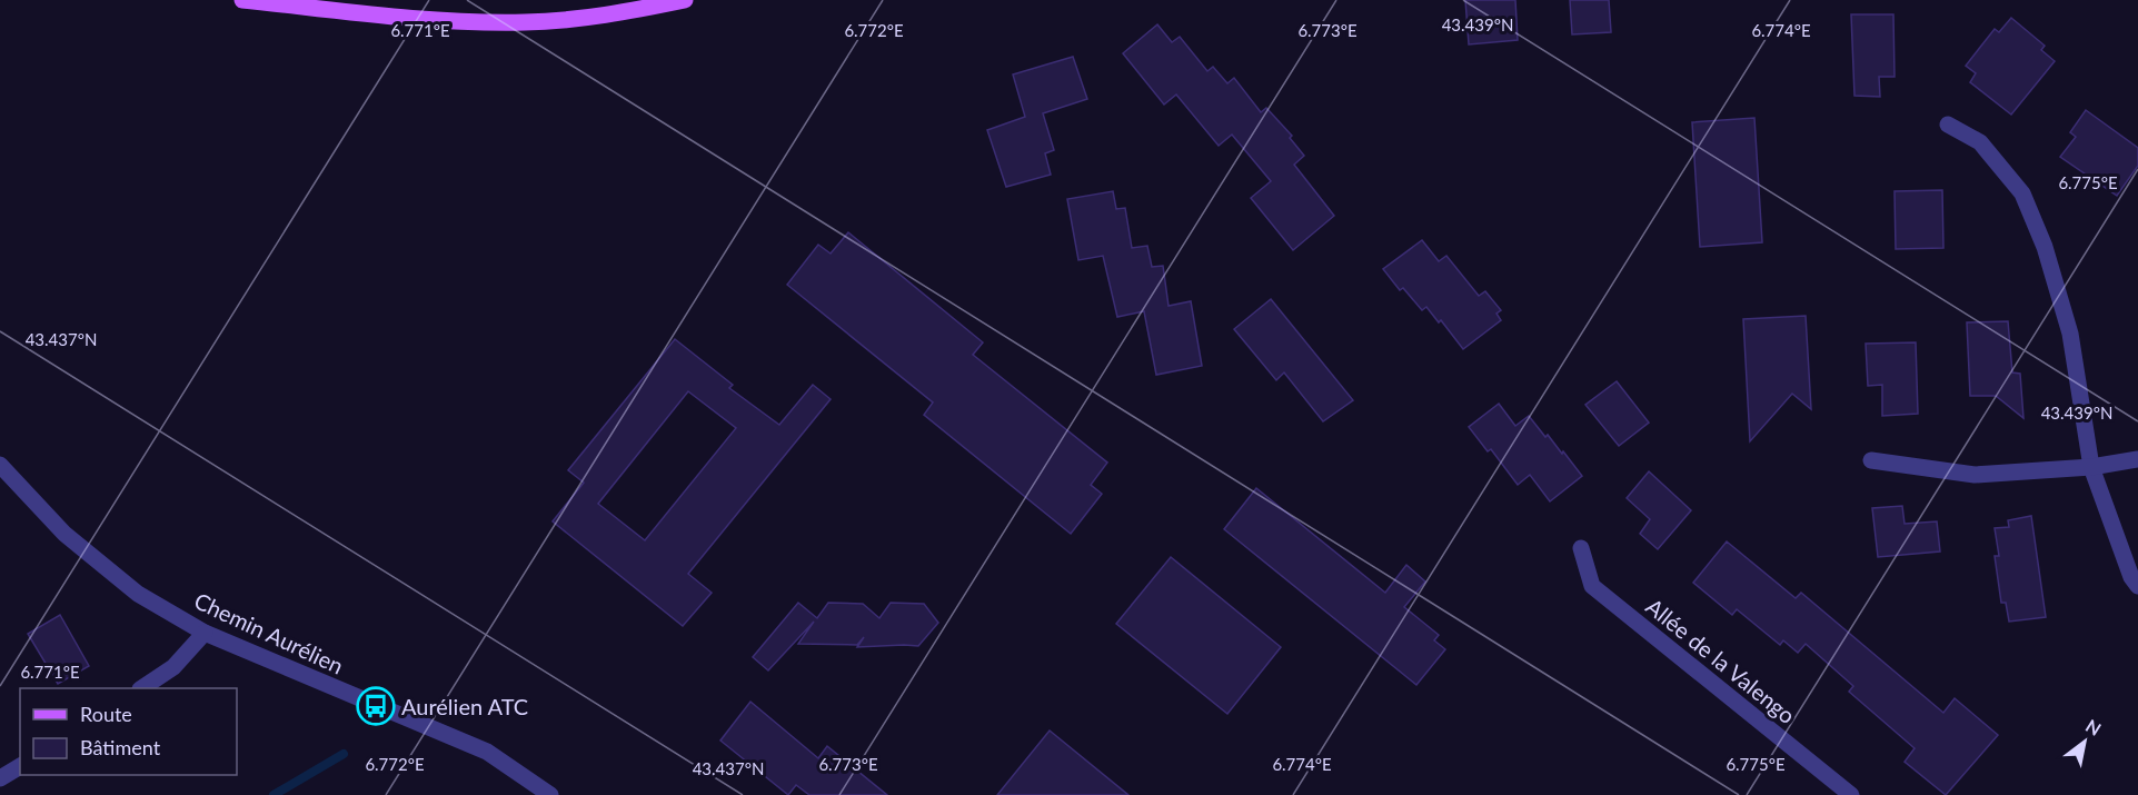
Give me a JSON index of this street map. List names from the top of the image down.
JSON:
{
  "streets": {
    "street": ["Chemin Aurélien", "Allée de la Valengo"]
  },
  "places": {
    "bus stop": ["Aurélien ATC"]
  },
  "legend": ["Route", "Bâtiment"],
  "north": "top right",
  "coordinates": [
    "43.439°N",
    "6.771°E",
    "6.772°E",
    "6.773°E",
    "6.774°E",
    "6.775°E",
    "43.437°N"
  ]
}
